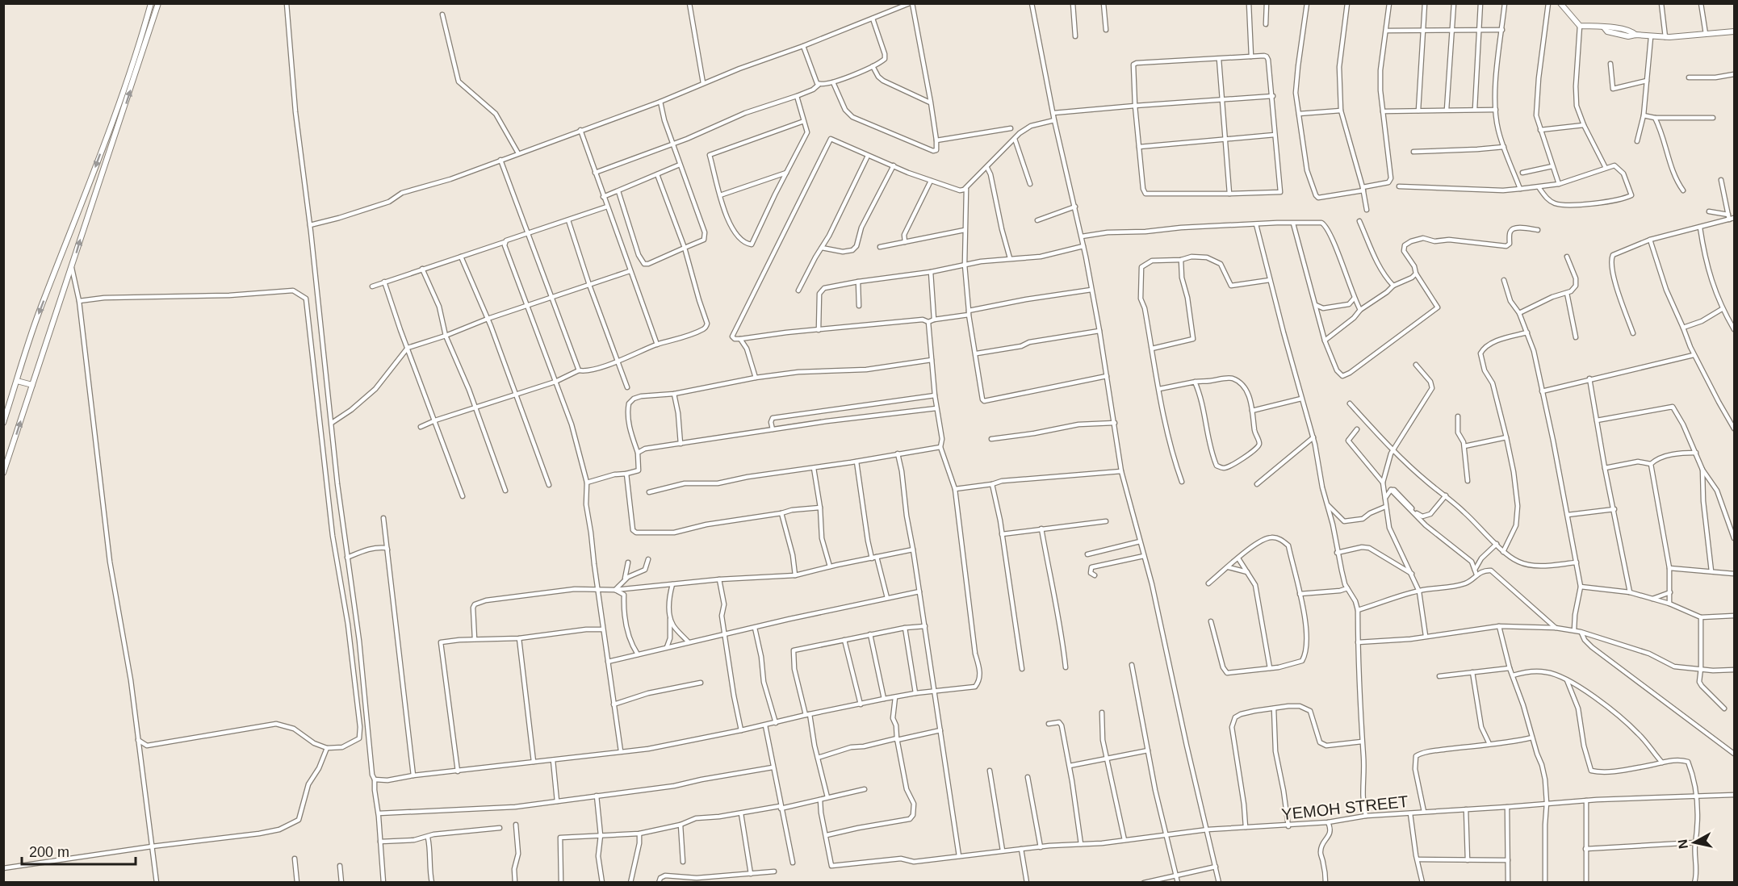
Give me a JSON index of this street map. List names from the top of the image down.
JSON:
{
  "streets": {
    "street": ["YEMOH STREET"]
  },
  "scale_bar": "200 m",
  "north": "left"
}
